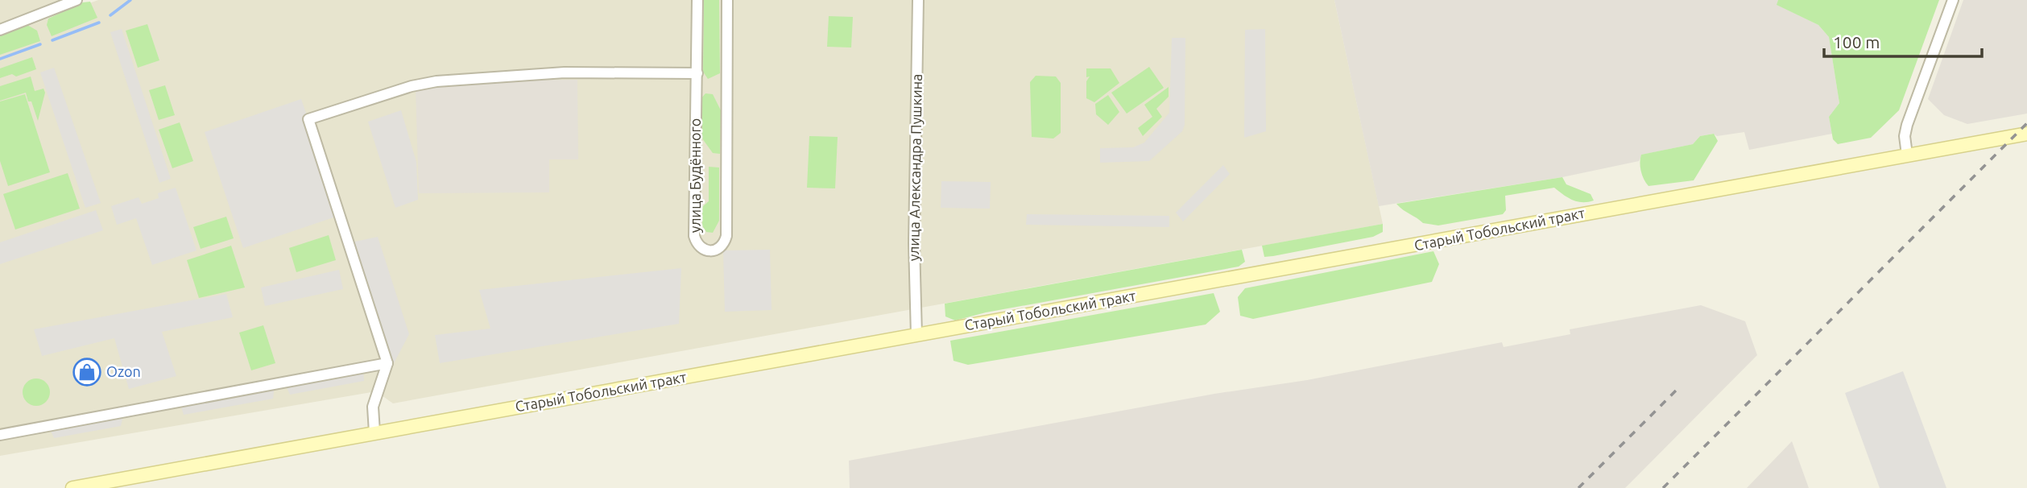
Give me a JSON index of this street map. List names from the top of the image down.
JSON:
{
  "streets": {
    "street": ["улица Александра Пушкина", "улица Будённого", "Старый Тобольский тракт"]
  },
  "crossings": [
    ["улица Александра Пушкина", "Старый Тобольский тракт"]
  ],
  "places": {
    "shop": ["Ozon"]
  },
  "scale_bar": "100 m"
}
